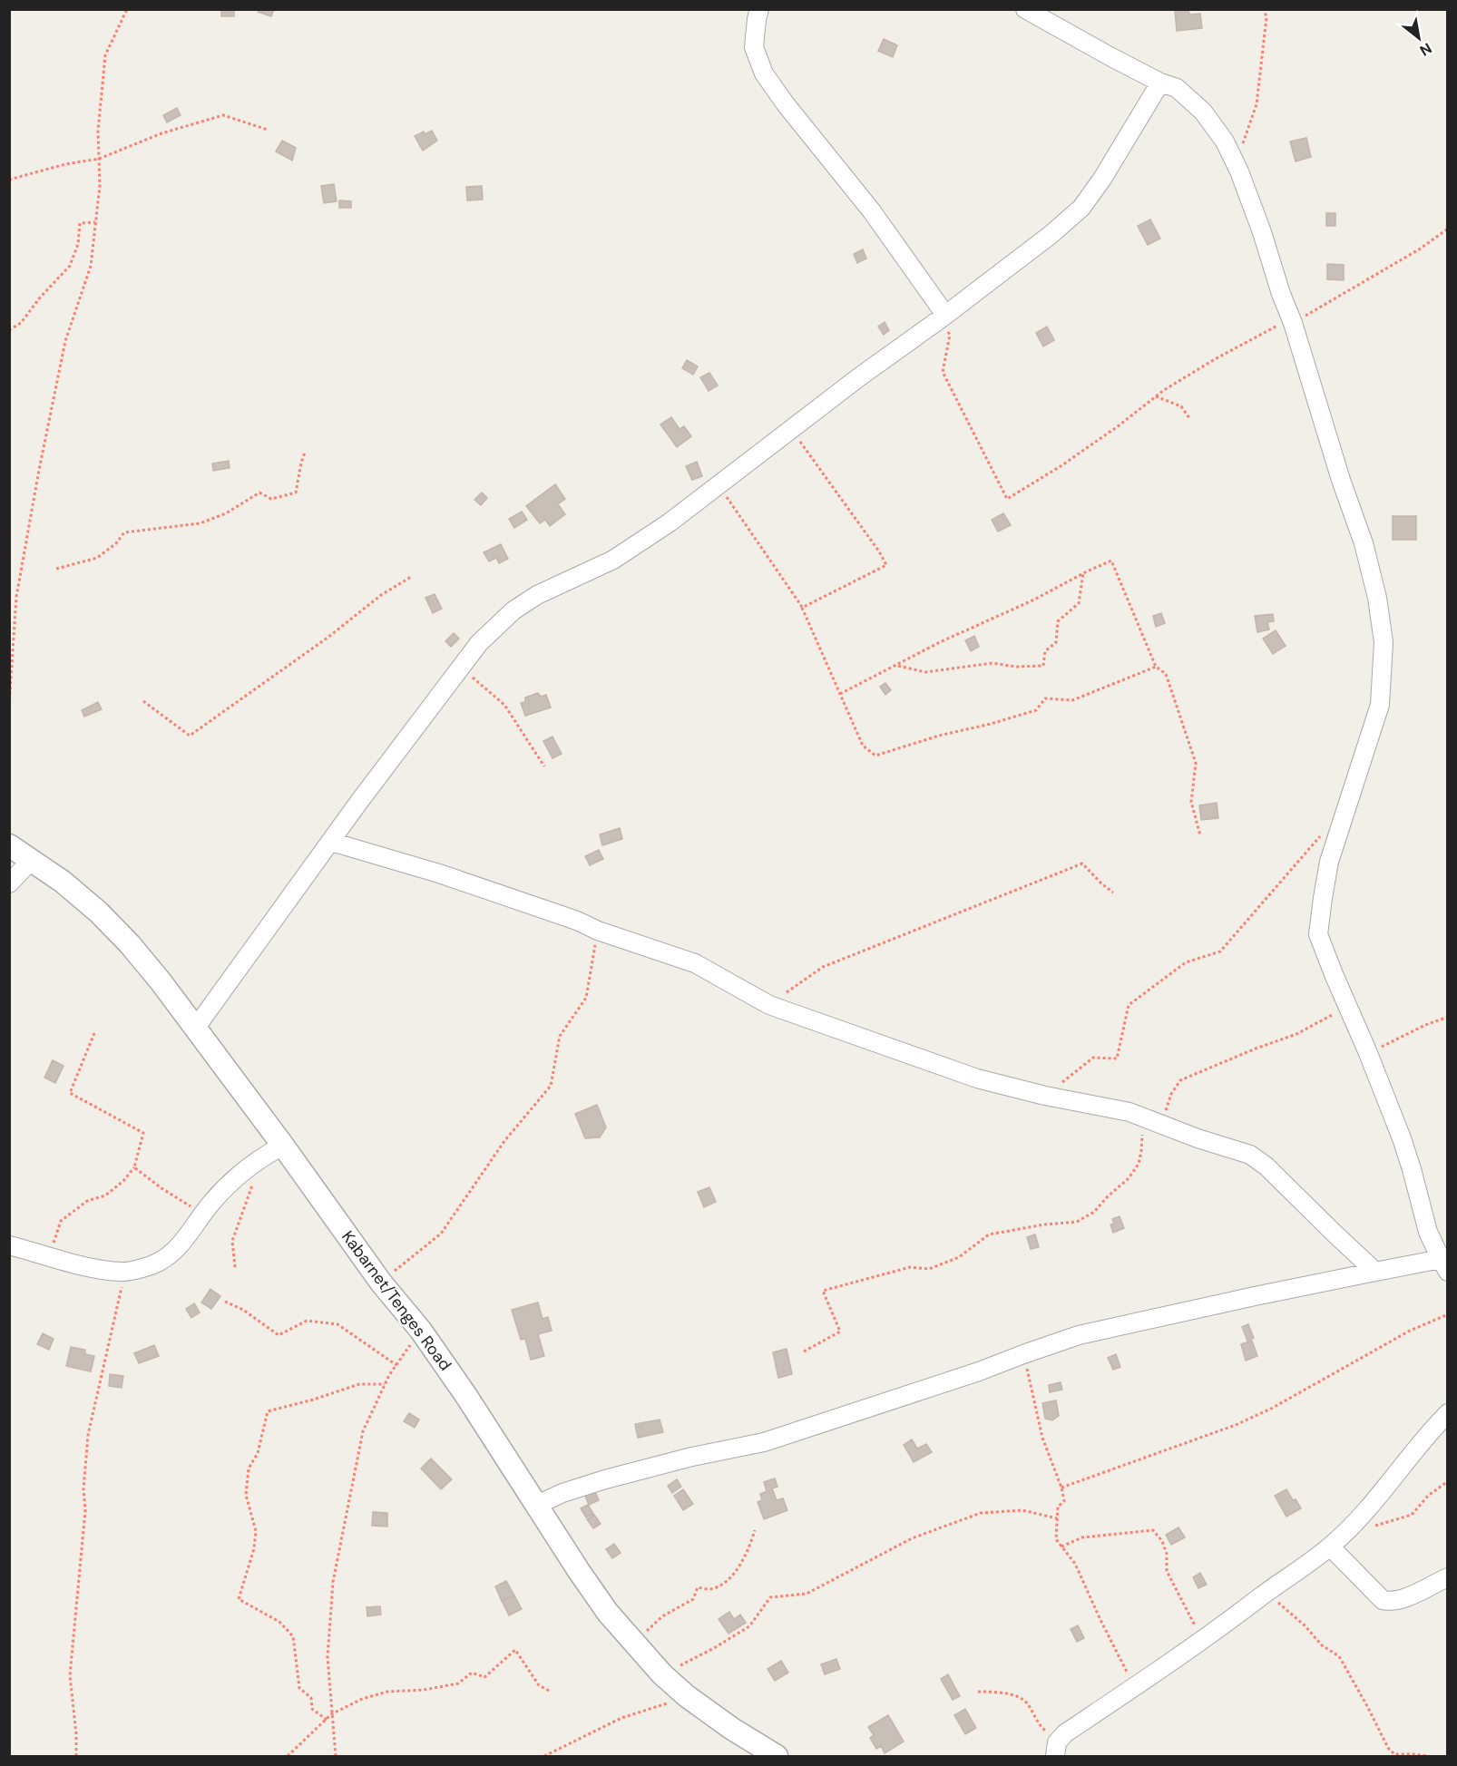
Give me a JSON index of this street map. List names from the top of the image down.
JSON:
{
  "streets": {
    "street": ["Kabarnet/Tenges Road"]
  },
  "north": "bottom right"
}
